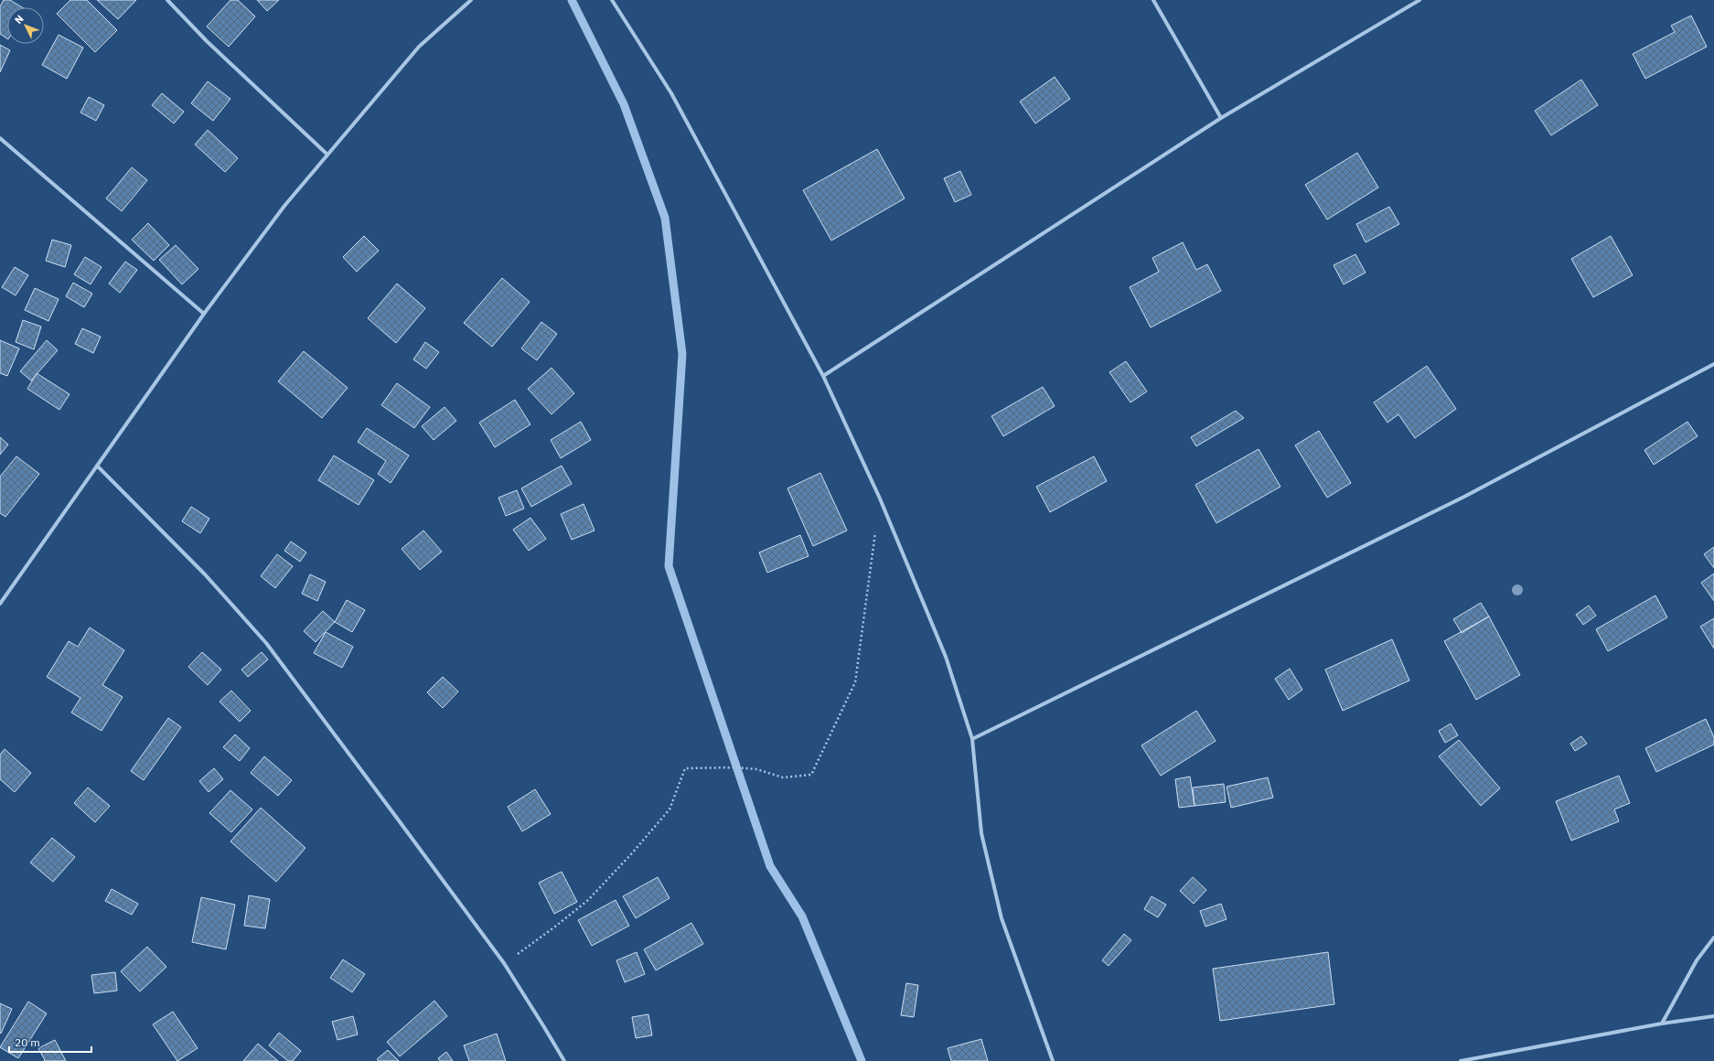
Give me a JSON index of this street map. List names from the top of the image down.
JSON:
{
  "scale_bar": "20 m",
  "north": "top left"
}
